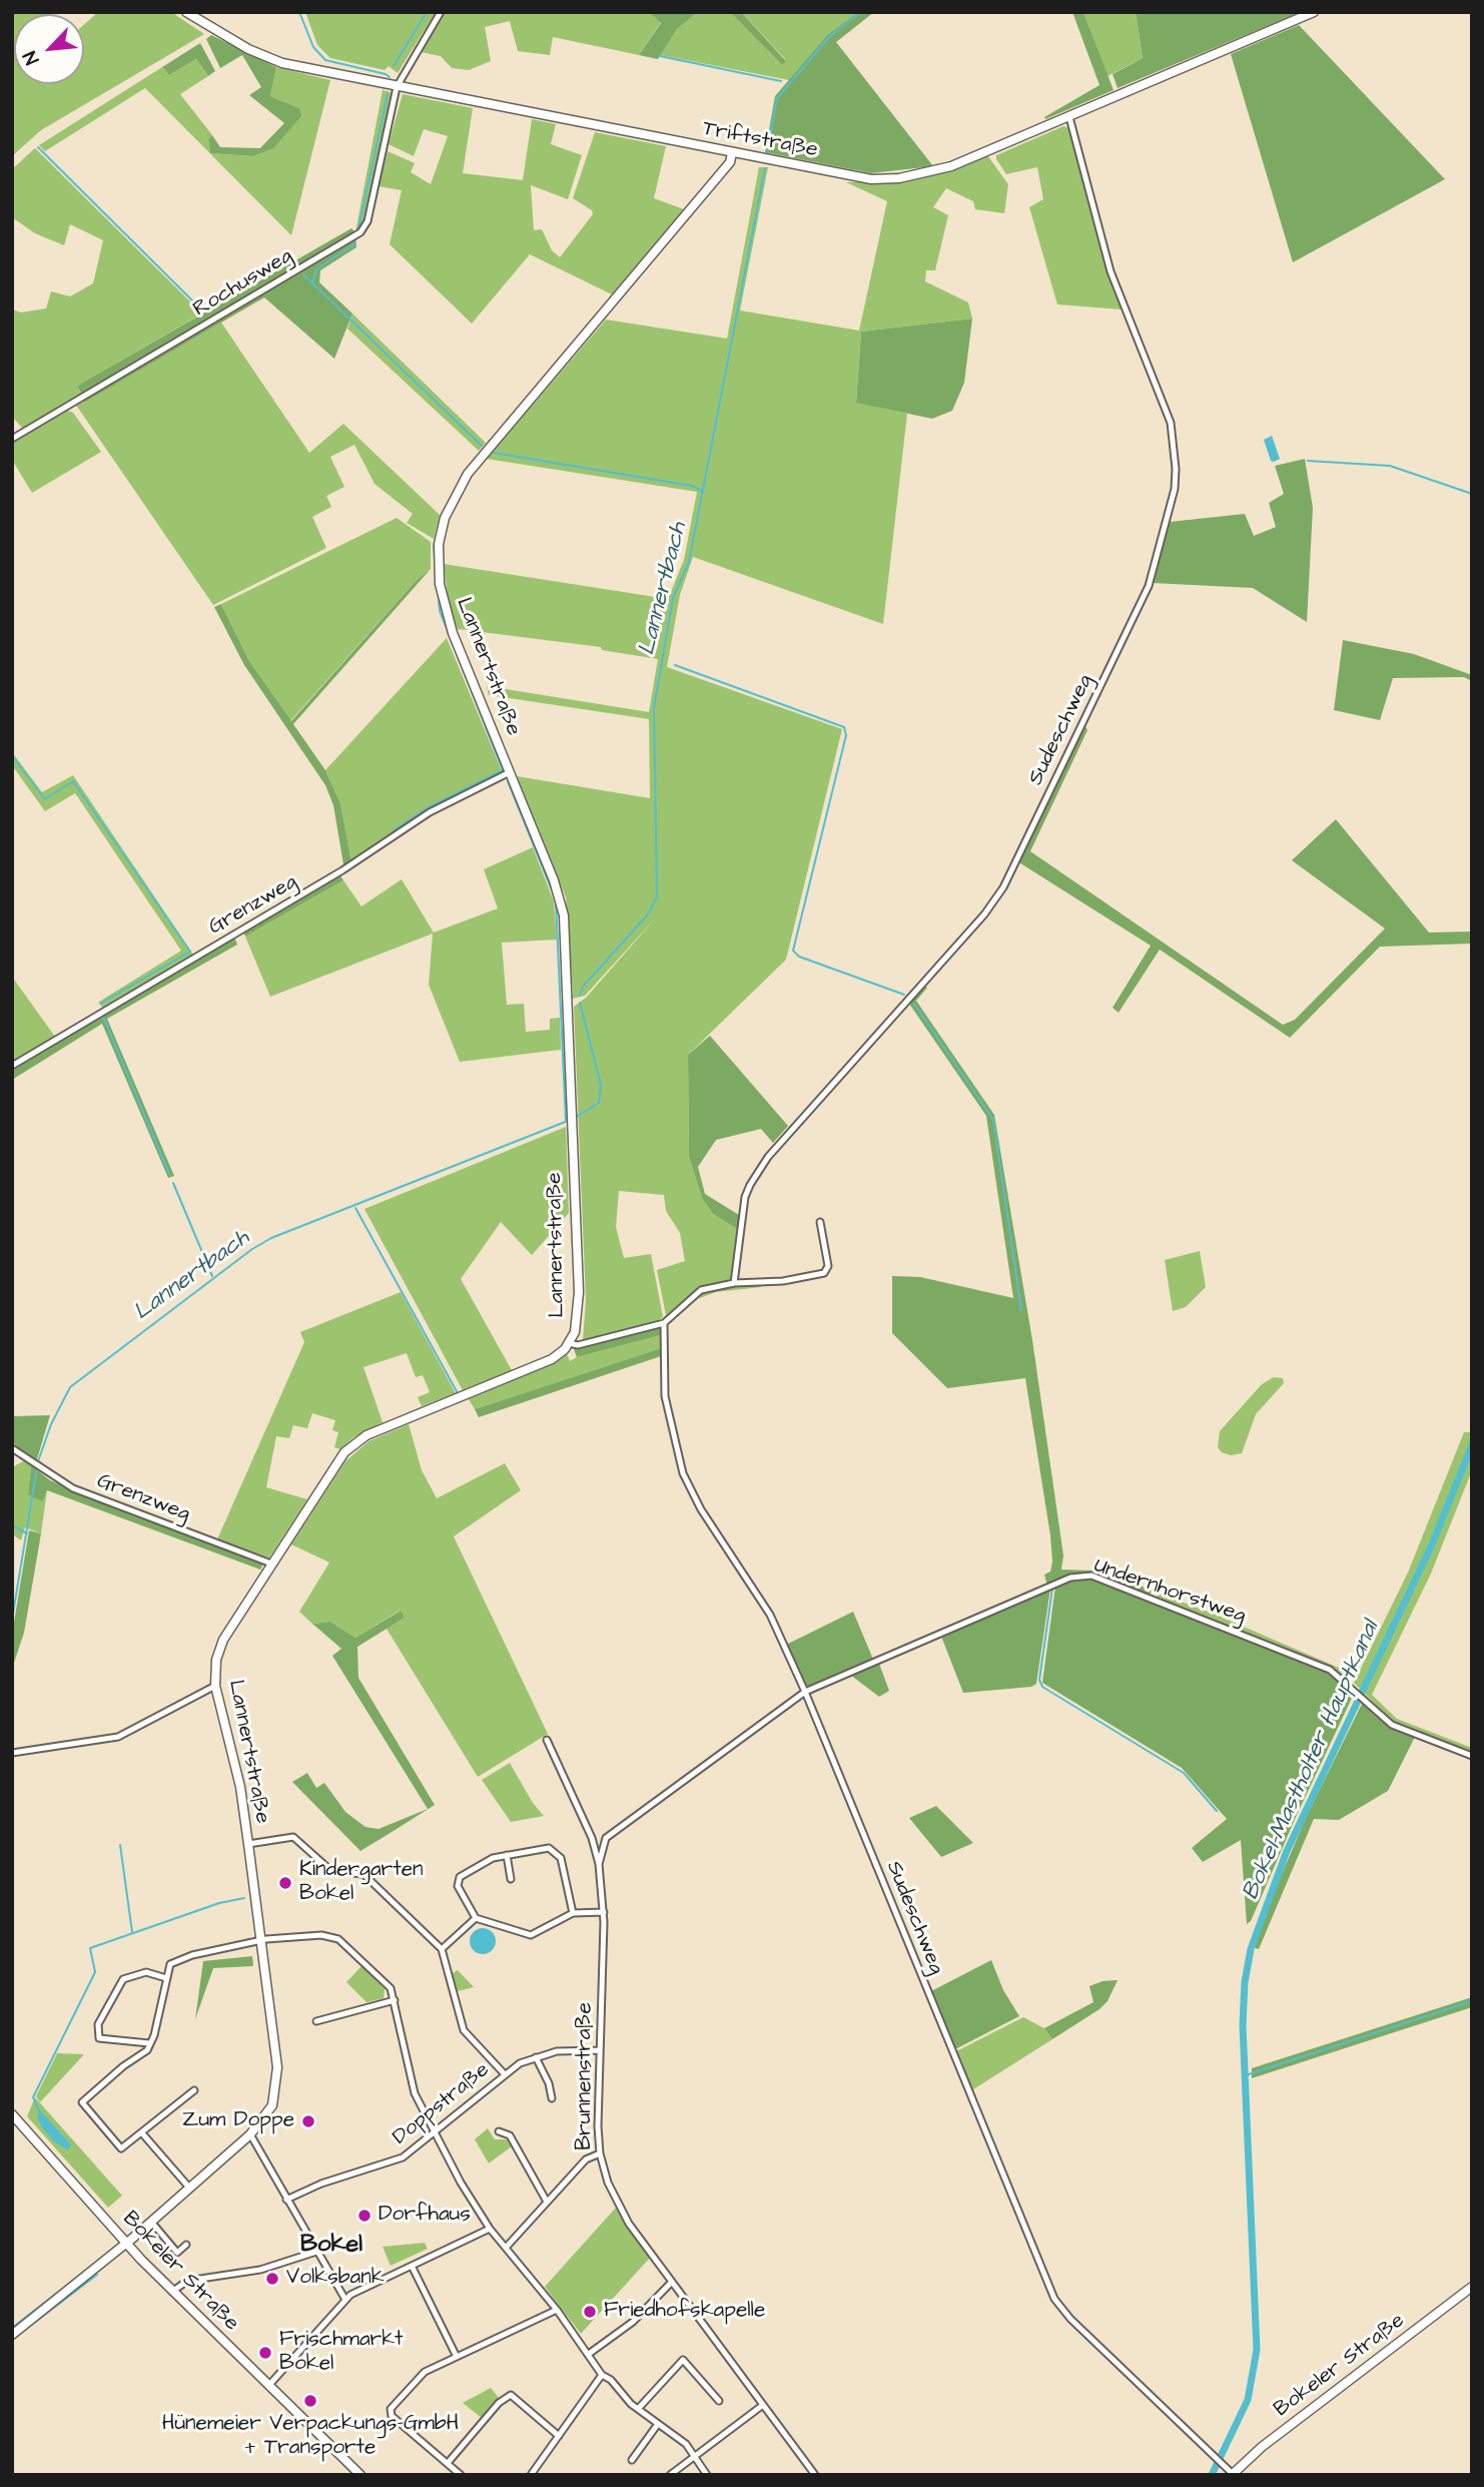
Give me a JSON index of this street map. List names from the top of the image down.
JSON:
{
  "streets": {
    "street": [
      "Triftstraße",
      "Rochusweg",
      "Lannertstraße",
      "Sudeschweg",
      "Grenzweg",
      "Undernhorstweg",
      "Brunnenstraße",
      "Doppstraße",
      "Bokeler Straße"
    ]
  },
  "crossings": [
    ["Triftstraße", "Rochusweg"],
    ["Triftstraße", "Lannertstraße"],
    ["Triftstraße", "Sudeschweg"],
    ["Lannertstraße", "Grenzweg"],
    ["Lannertstraße", "Bokeler Straße"],
    ["Sudeschweg", "Undernhorstweg"],
    ["Sudeschweg", "Bokeler Straße"],
    ["Brunnenstraße", "Doppstraße"]
  ],
  "districts": ["Bokel"],
  "water": ["Lannertbach", "Bokel-Mastholter Hauptkanal"],
  "places": [
    "Kindergarten Bokel",
    "Zum Doppe",
    "Dorfhaus",
    "Volksbank",
    "Friedhofskapelle",
    "Frischmarkt Bokel",
    "Hünemeier Verpackungs-GmbH + Transporte"
  ],
  "north": "bottom left"
}
